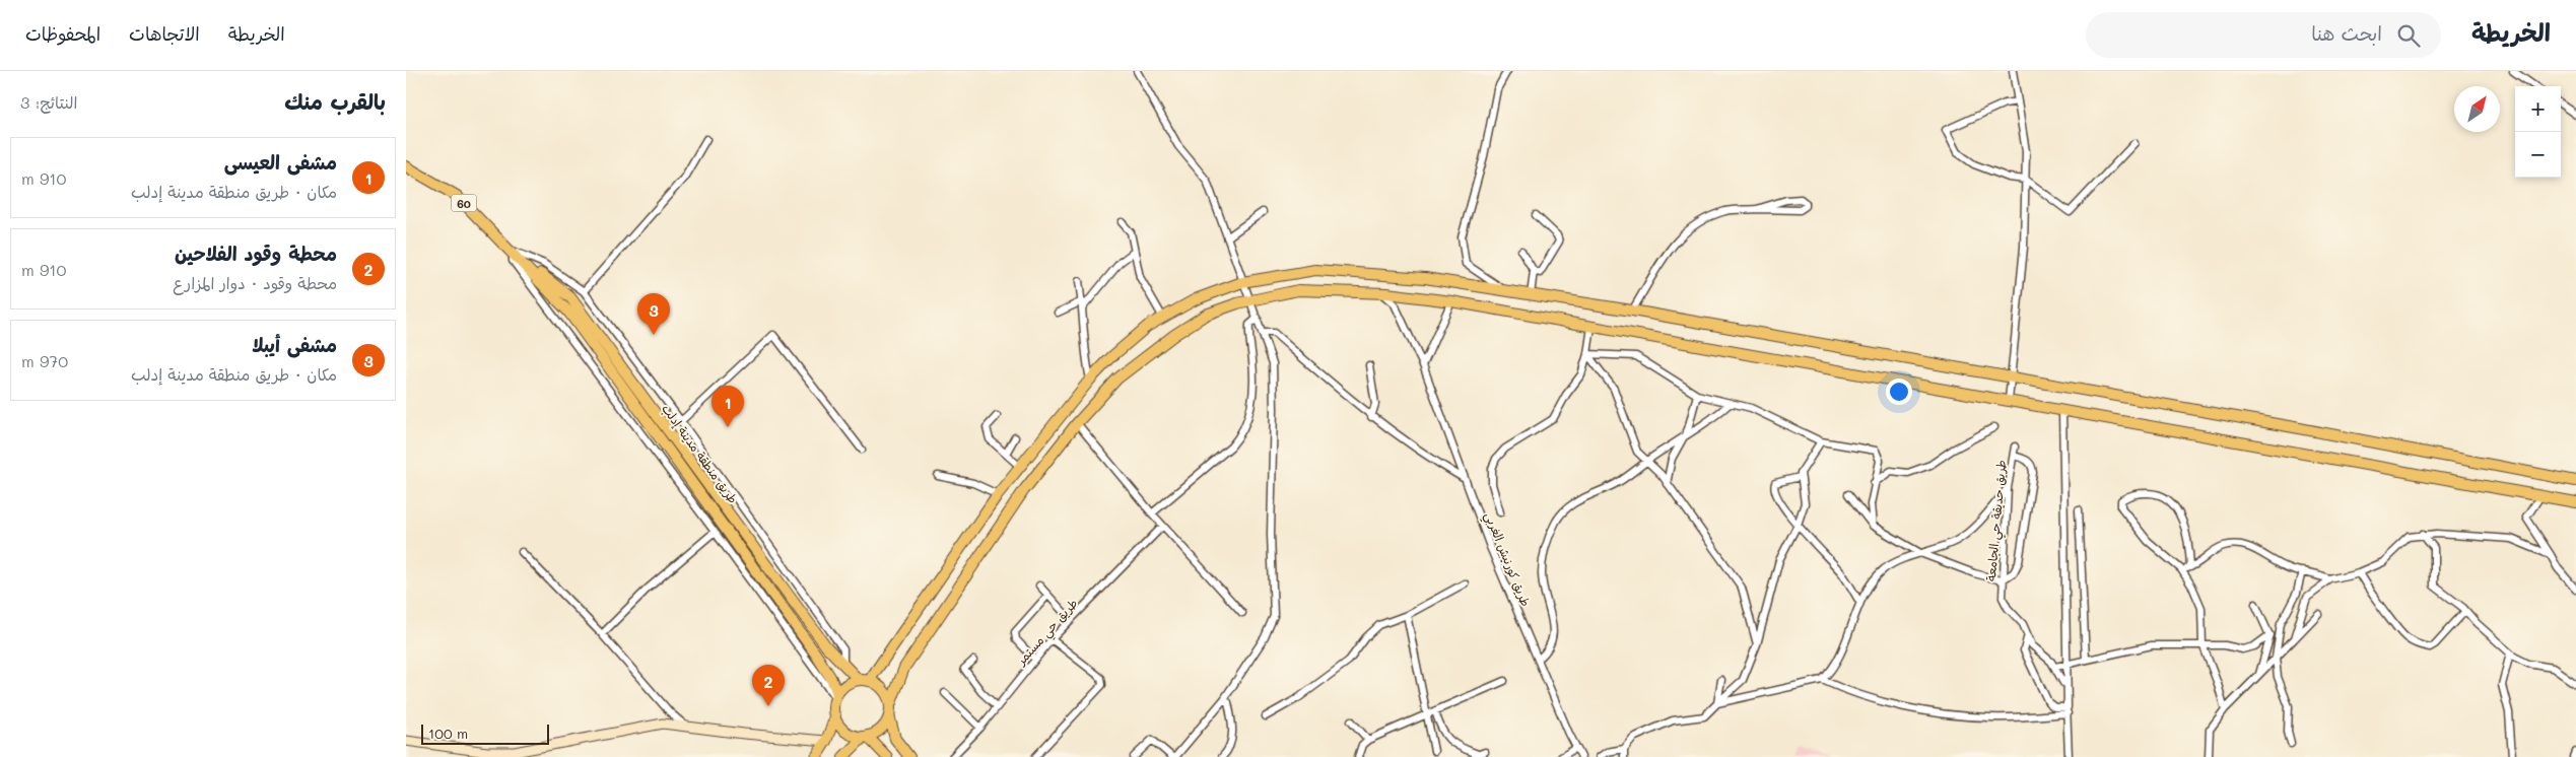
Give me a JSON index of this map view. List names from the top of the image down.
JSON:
{
  "streets": {
    "main road": ["60", "طريق منطقة مدينة إدلب"],
    "street": ["طريق حديقة حي الجامعة", "طريق كورنيش الغربي", "طريق حي مستمر"]
  },
  "scale_bar": "100 m",
  "north": "top right",
  "page": {
    "header": "الخريطة",
    "search": "ابحث هنا",
    "nav": ["الخريطة", "الاتجاهات", "المحفوظات"],
    "heading": ["بالقرب منك", "النتائج: 3"],
    "map_buttons": ["+", "−"],
    "list": [
      {
        "mark": "1",
        "name": "مشفى العيسى",
        "note": "مكان · طريق منطقة مدينة إدلب",
        "value": "910 m"
      },
      {
        "mark": "2",
        "name": "محطة وقود الفلاحين",
        "note": "محطة وقود · دوار المزارع",
        "value": "910 m"
      },
      {
        "mark": "3",
        "name": "مشفى أيبلا",
        "note": "مكان · طريق منطقة مدينة إدلب",
        "value": "970 m"
      }
    ],
    "pins": ["3", "1", "2"],
    "scale": "100 m"
  }
}
